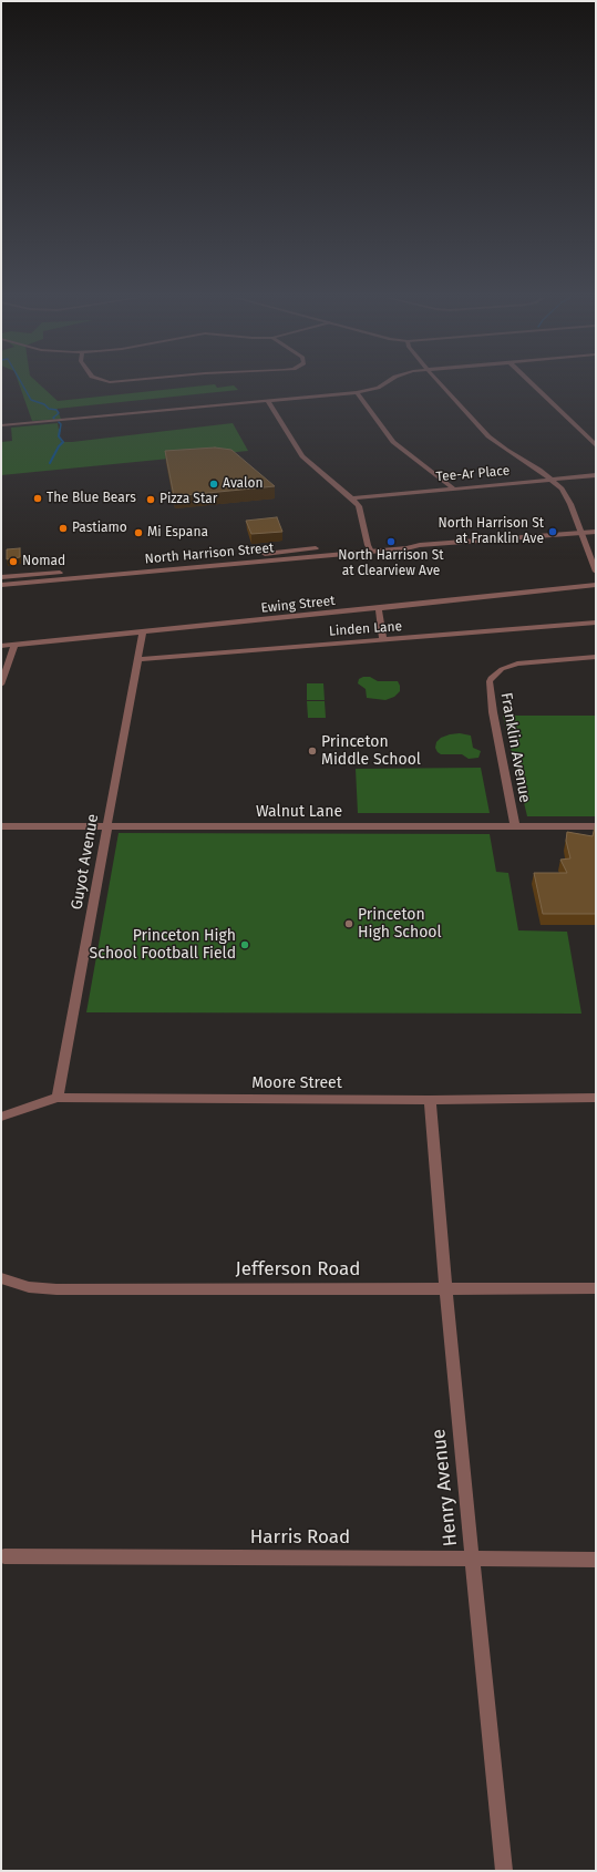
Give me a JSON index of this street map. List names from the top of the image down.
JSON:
{
  "streets": {
    "street": [
      "Tee-Ar Place",
      "North Harrison Street",
      "Ewing Street",
      "Linden Lane",
      "Franklin Avenue",
      "Walnut Lane",
      "Guyot Avenue",
      "Moore Street",
      "Jefferson Road",
      "Henry Avenue",
      "Harris Road"
    ]
  },
  "crossings": [
    ["Ewing Street", "Guyot Avenue"],
    ["Linden Lane", "Guyot Avenue"],
    ["Franklin Avenue", "Walnut Lane"],
    ["Walnut Lane", "Guyot Avenue"],
    ["Guyot Avenue", "Moore Street"],
    ["Moore Street", "Henry Avenue"],
    ["Jefferson Road", "Henry Avenue"],
    ["Henry Avenue", "Harris Road"]
  ],
  "places": [
    "Avalon",
    "The Blue Bears",
    "Pizza Star",
    "Pastiamo",
    "North Harrison St at Franklin Ave",
    "Mi Espana",
    "North Harrison St at Clearview Ave",
    "Nomad",
    "Princeton Middle School",
    "Princeton High School",
    "Princeton High School Football Field"
  ]
}
